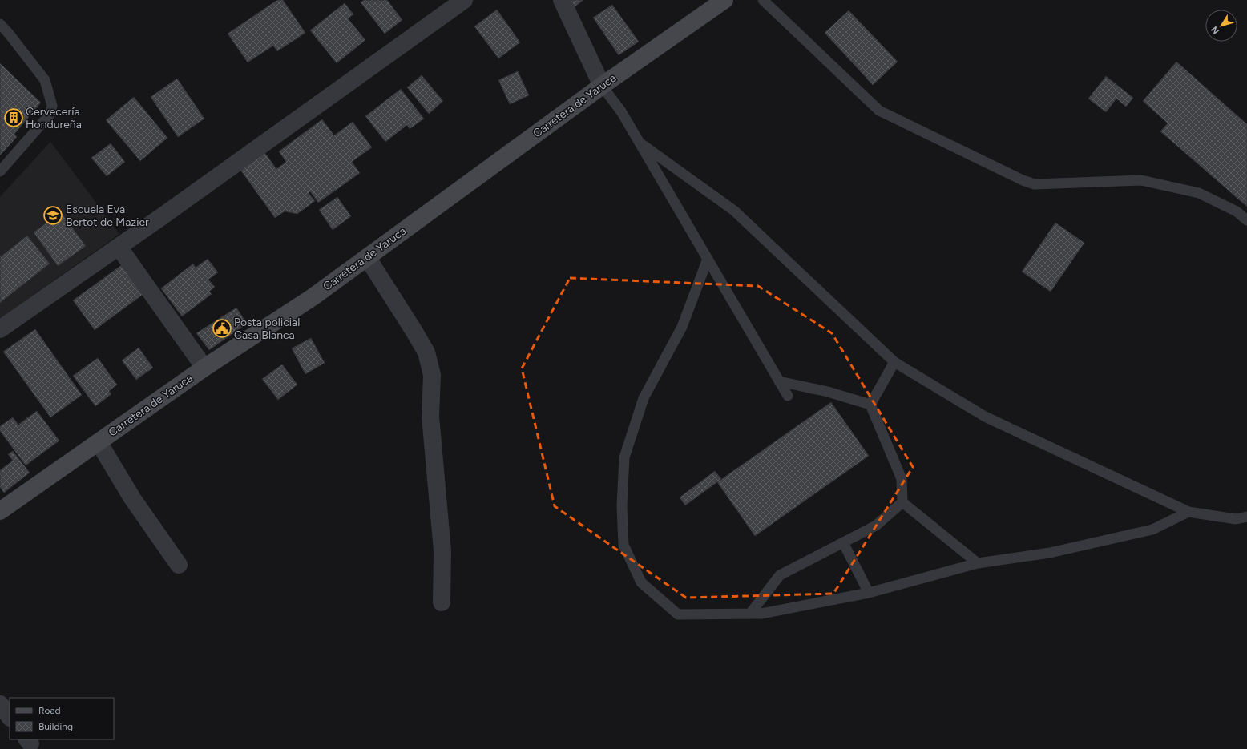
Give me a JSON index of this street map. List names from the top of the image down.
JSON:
{
  "streets": {
    "street": ["Carretera de Yaruca"]
  },
  "places": {
    "building": ["Cervecería Hondureña"],
    "school or university": ["Escuela Eva Bertot de Mazier"],
    "public building": ["Posta policial Casa Blanca"]
  },
  "legend": ["Road", "Building"],
  "north": "bottom left"
}
